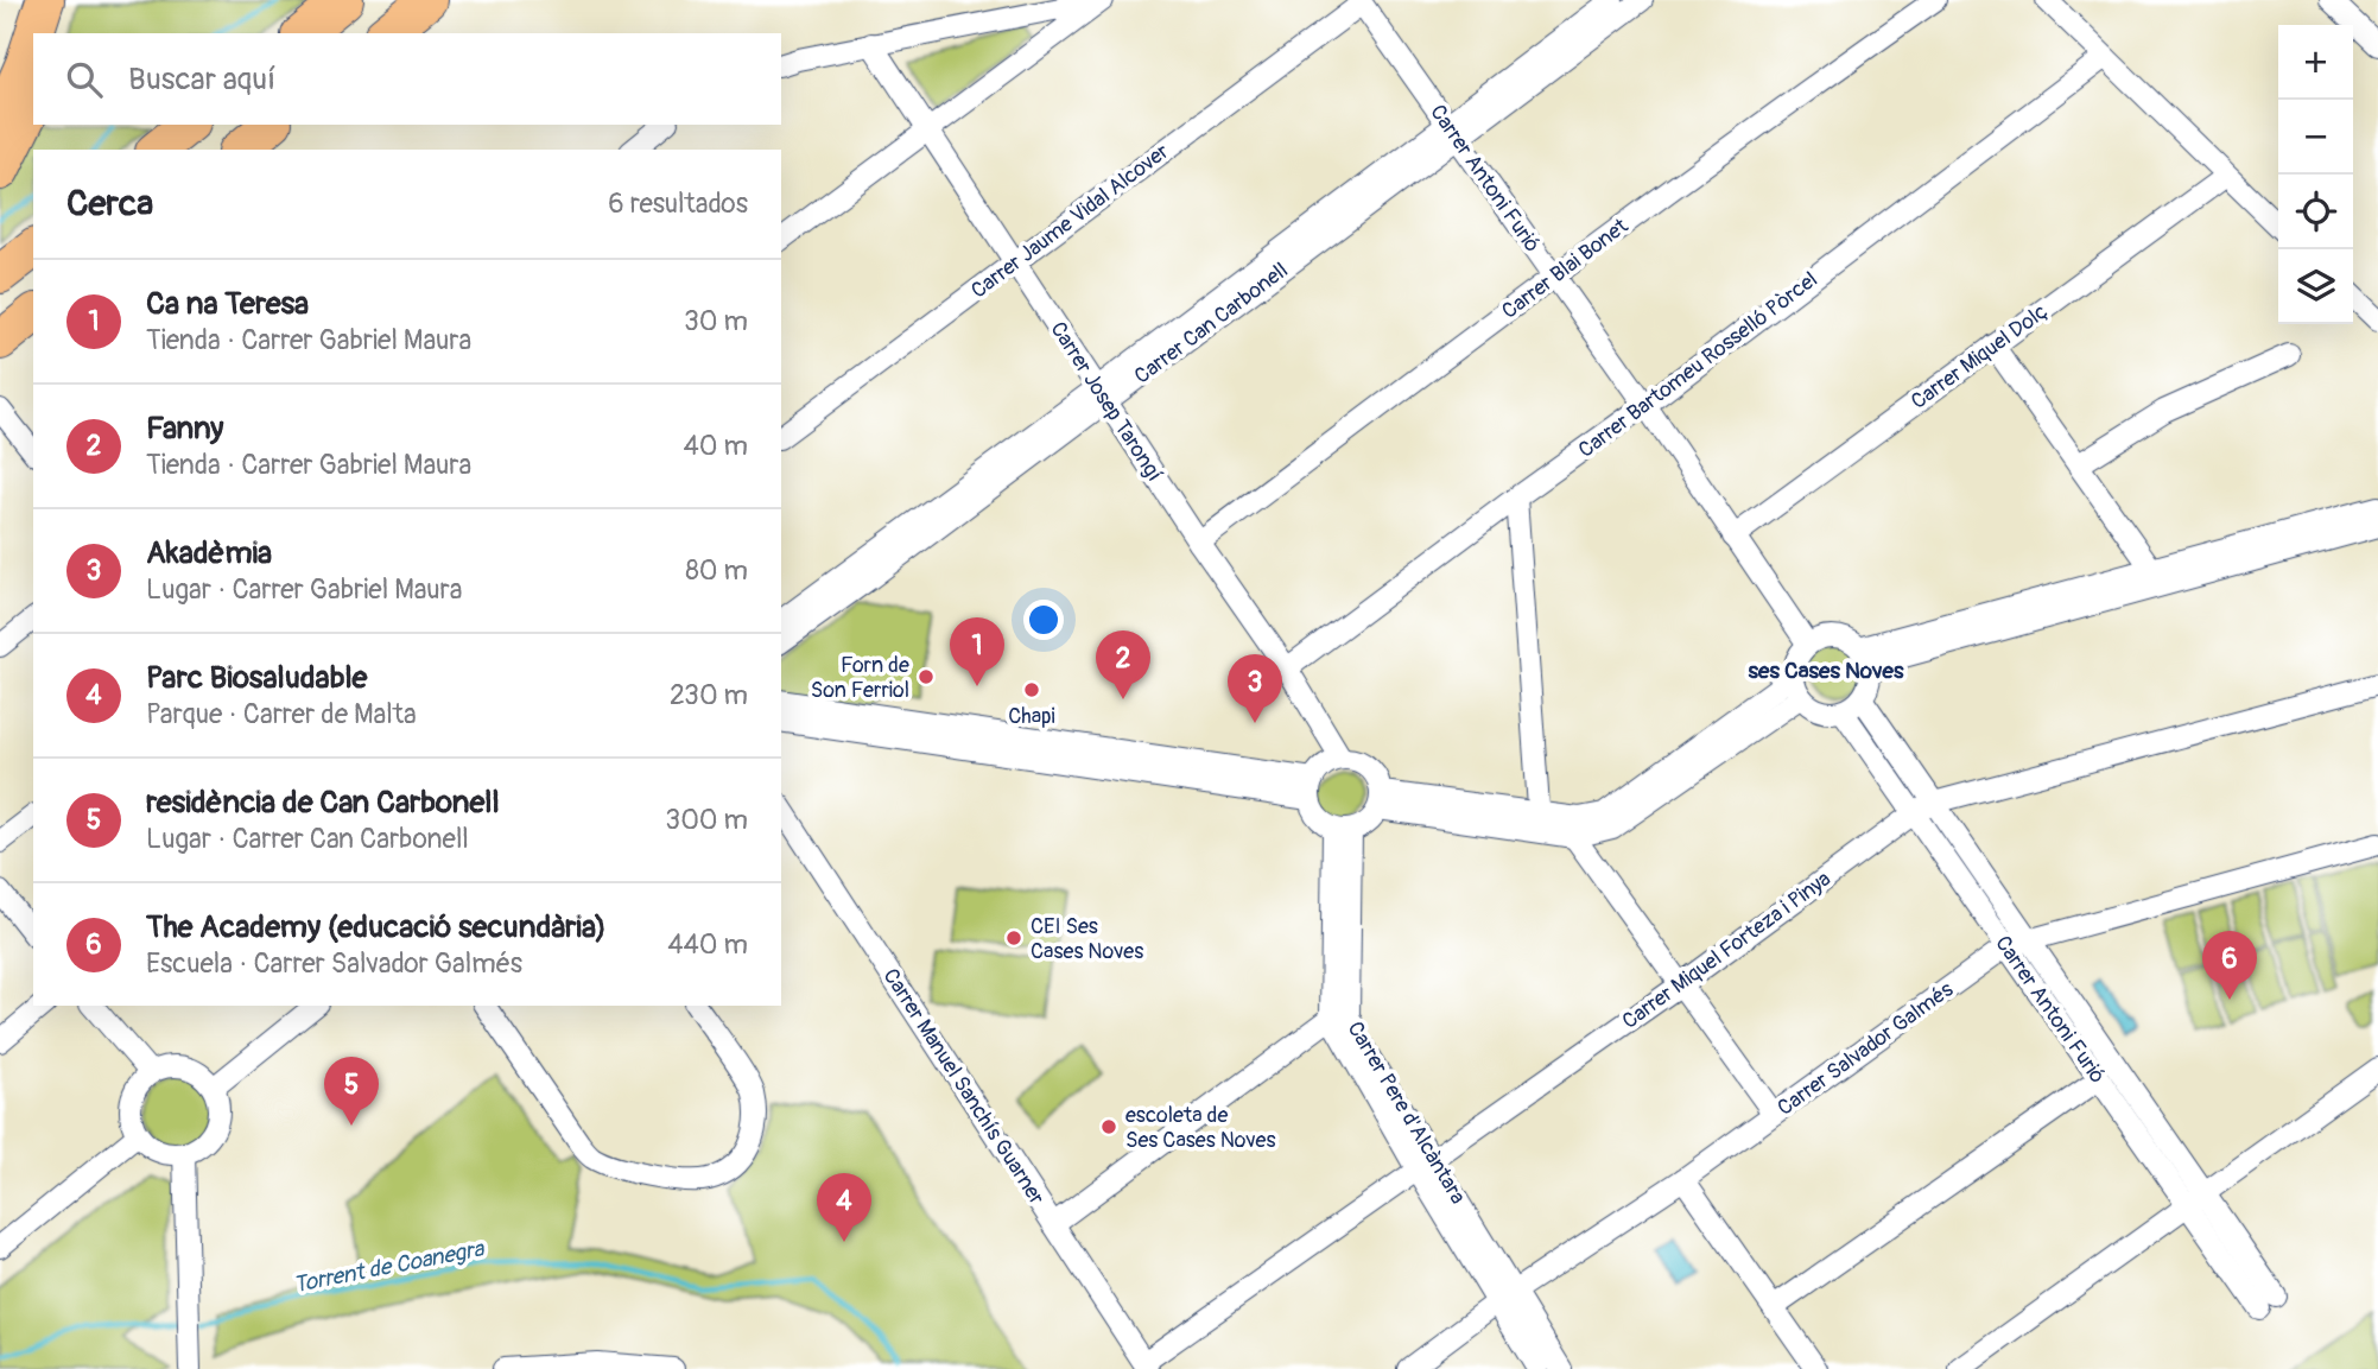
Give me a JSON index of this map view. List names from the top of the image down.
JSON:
{
  "streets": {
    "street": [
      "Carrer Antoni Furió",
      "Carrer Jaume Vidal Alcover",
      "Carrer Blai Bonet",
      "Carrer Can Carbonell",
      "Carrer Miquel Dolç",
      "Carrer Bartomeu Rosselló Pòrcel",
      "Carrer Josep Tarongí",
      "Carrer Miquel Forteza i Pinya",
      "Carrer Salvador Galmés",
      "Carrer Manuel Sanchís Guarner",
      "Carrer Pere d'Alcàntara"
    ]
  },
  "crossings": [
    ["Carrer Antoni Furió", "Carrer Jaume Vidal Alcover"],
    ["Carrer Antoni Furió", "Carrer Blai Bonet"],
    ["Carrer Antoni Furió", "Carrer Can Carbonell"],
    ["Carrer Antoni Furió", "Carrer Miquel Dolç"],
    ["Carrer Antoni Furió", "Carrer Bartomeu Rosselló Pòrcel"],
    ["Carrer Antoni Furió", "Carrer Miquel Forteza i Pinya"],
    ["Carrer Antoni Furió", "Carrer Salvador Galmés"],
    ["Carrer Jaume Vidal Alcover", "Carrer Josep Tarongí"],
    ["Carrer Blai Bonet", "Carrer Josep Tarongí"],
    ["Carrer Can Carbonell", "Carrer Josep Tarongí"],
    ["Carrer Bartomeu Rosselló Pòrcel", "Carrer Josep Tarongí"],
    ["Carrer Miquel Forteza i Pinya", "Carrer Manuel Sanchís Guarner"],
    ["Carrer Miquel Forteza i Pinya", "Carrer Pere d'Alcàntara"],
    ["Carrer Salvador Galmés", "Carrer Pere d'Alcàntara"]
  ],
  "districts": ["ses Cases Noves"],
  "water": ["Torrent de Coanegra"],
  "places": [
    "Forn de Son Ferriol",
    "Chapi",
    "CEI Ses Cases Noves",
    "escoleta de Ses Cases Noves"
  ],
  "page": {
    "map_buttons": ["+", "−"],
    "search": "Buscar aquí",
    "heading": ["Cerca", "6 resultados"],
    "list": [
      {
        "mark": "1",
        "name": "Ca na Teresa",
        "note": "Tienda · Carrer Gabriel Maura",
        "value": "30 m"
      },
      {
        "mark": "2",
        "name": "Fanny",
        "note": "Tienda · Carrer Gabriel Maura",
        "value": "40 m"
      },
      {
        "mark": "3",
        "name": "Akadèmia",
        "note": "Lugar · Carrer Gabriel Maura",
        "value": "80 m"
      },
      {
        "mark": "4",
        "name": "Parc Biosaludable",
        "note": "Parque · Carrer de Malta",
        "value": "230 m"
      },
      {
        "mark": "5",
        "name": "residència de Can Carbonell",
        "note": "Lugar · Carrer Can Carbonell",
        "value": "300 m"
      },
      {
        "mark": "6",
        "name": "The Academy (educació secundària)",
        "note": "Escuela · Carrer Salvador Galmés",
        "value": "440 m"
      }
    ],
    "pins": [
      "1",
      "2",
      "3",
      "6",
      "5",
      "4"
    ]
  }
}
